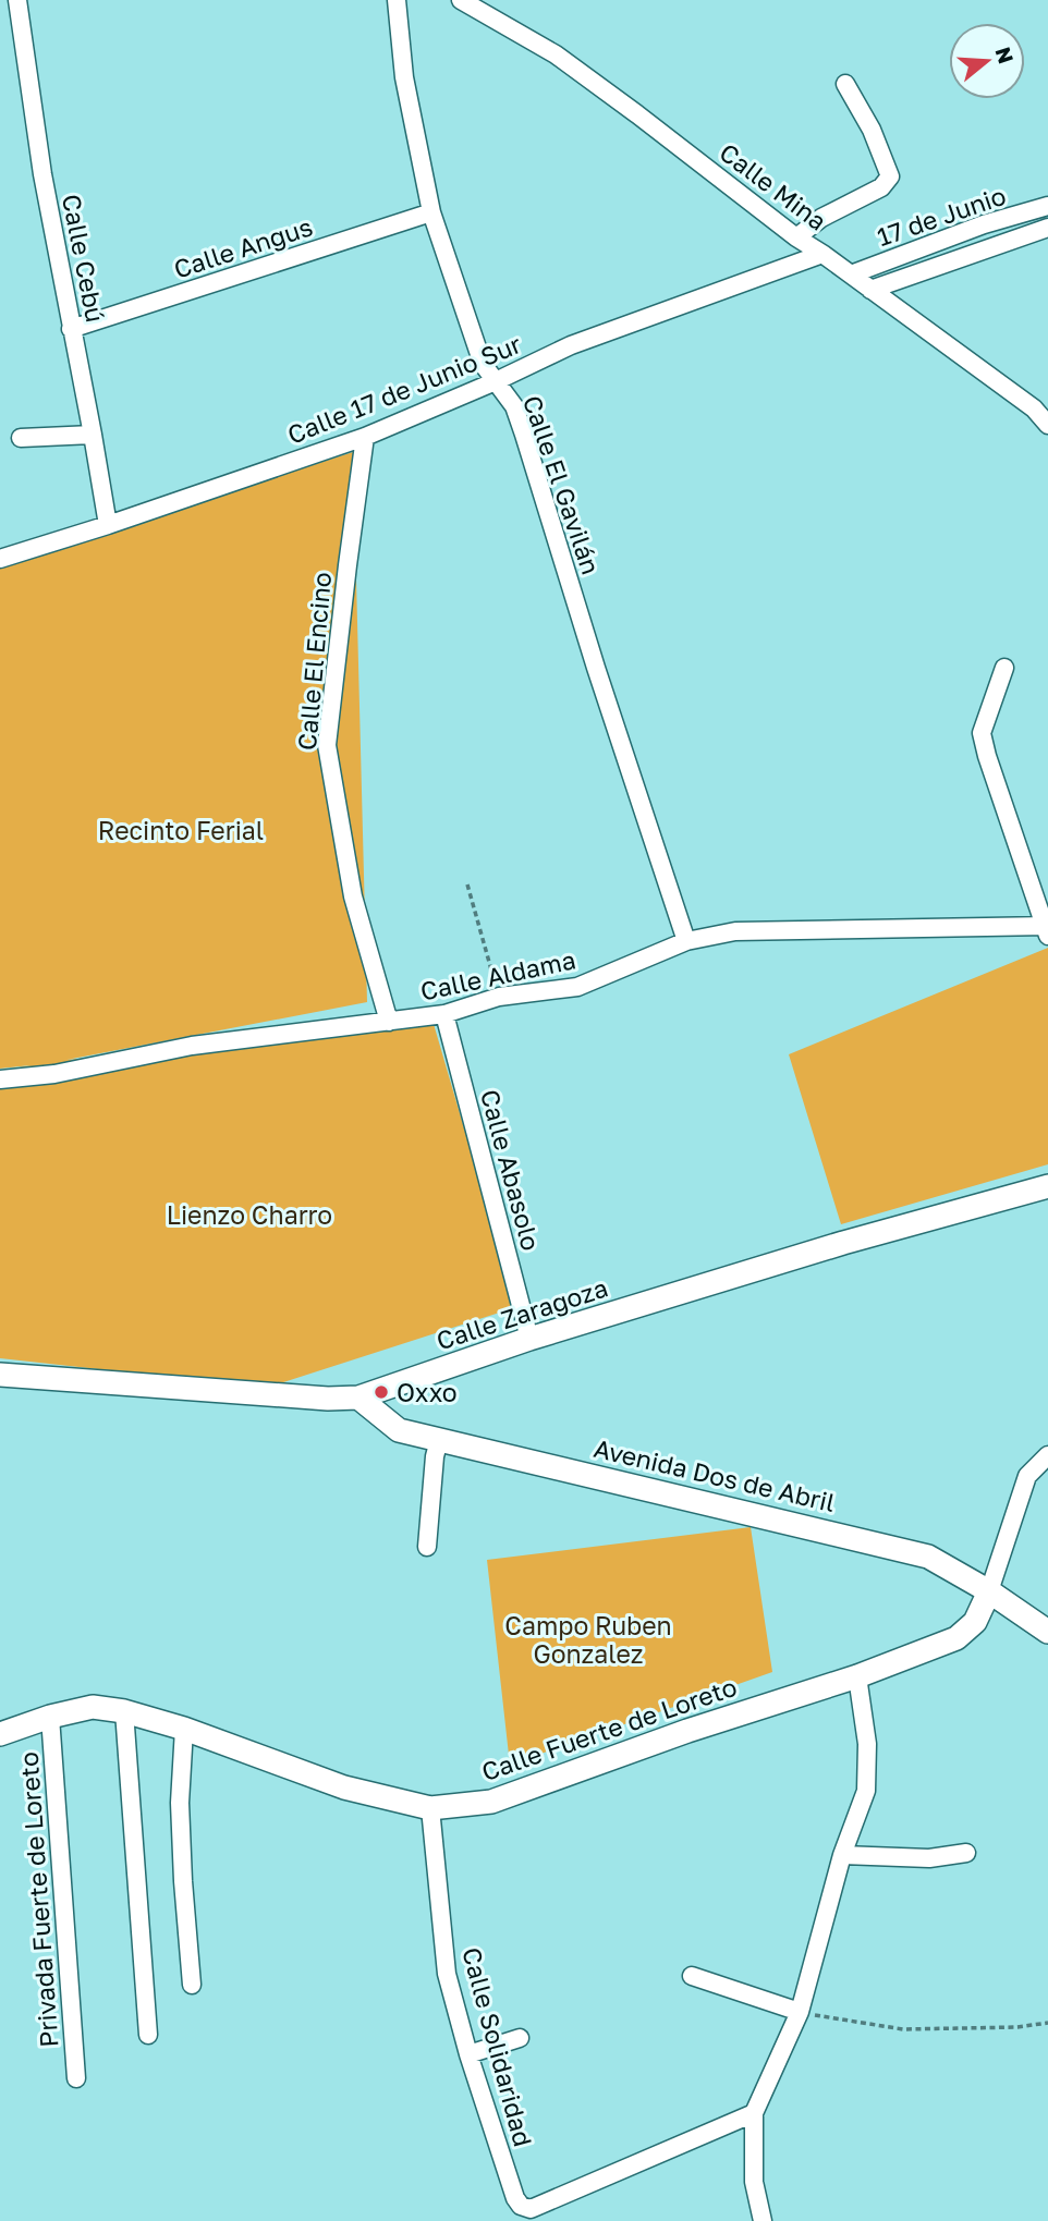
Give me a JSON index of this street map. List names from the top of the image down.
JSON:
{
  "streets": {
    "street": [
      "Calle Mina",
      "17 de Junio",
      "Calle Angus",
      "Calle Cebú",
      "Calle 17 de Junio Sur",
      "Calle El Gavilán",
      "Calle El Encino",
      "Calle Aldama",
      "Calle Abasolo",
      "Calle Zaragoza",
      "Avenida Dos de Abril",
      "Calle Fuerte de Loreto",
      "Privada Fuerte de Loreto",
      "Calle Solidaridad"
    ]
  },
  "crossings": [
    ["Calle Mina", "17 de Junio"],
    ["Calle Mina", "Calle 17 de Junio Sur"],
    ["Calle Angus", "Calle Cebú"],
    ["Calle Angus", "Calle El Gavilán"],
    ["Calle Cebú", "Calle 17 de Junio Sur"],
    ["Calle 17 de Junio Sur", "Calle El Gavilán"],
    ["Calle 17 de Junio Sur", "Calle El Encino"],
    ["Calle El Gavilán", "Calle Aldama"],
    ["Calle El Encino", "Calle Aldama"],
    ["Calle Aldama", "Calle Abasolo"],
    ["Calle Abasolo", "Calle Zaragoza"],
    ["Calle Zaragoza", "Avenida Dos de Abril"],
    ["Avenida Dos de Abril", "Calle Fuerte de Loreto"],
    ["Calle Fuerte de Loreto", "Privada Fuerte de Loreto"],
    ["Calle Fuerte de Loreto", "Calle Solidaridad"]
  ],
  "parks": ["Recinto Ferial", "Lienzo Charro", "Campo Ruben Gonzalez"],
  "places": ["Oxxo"],
  "north": "right"
}
